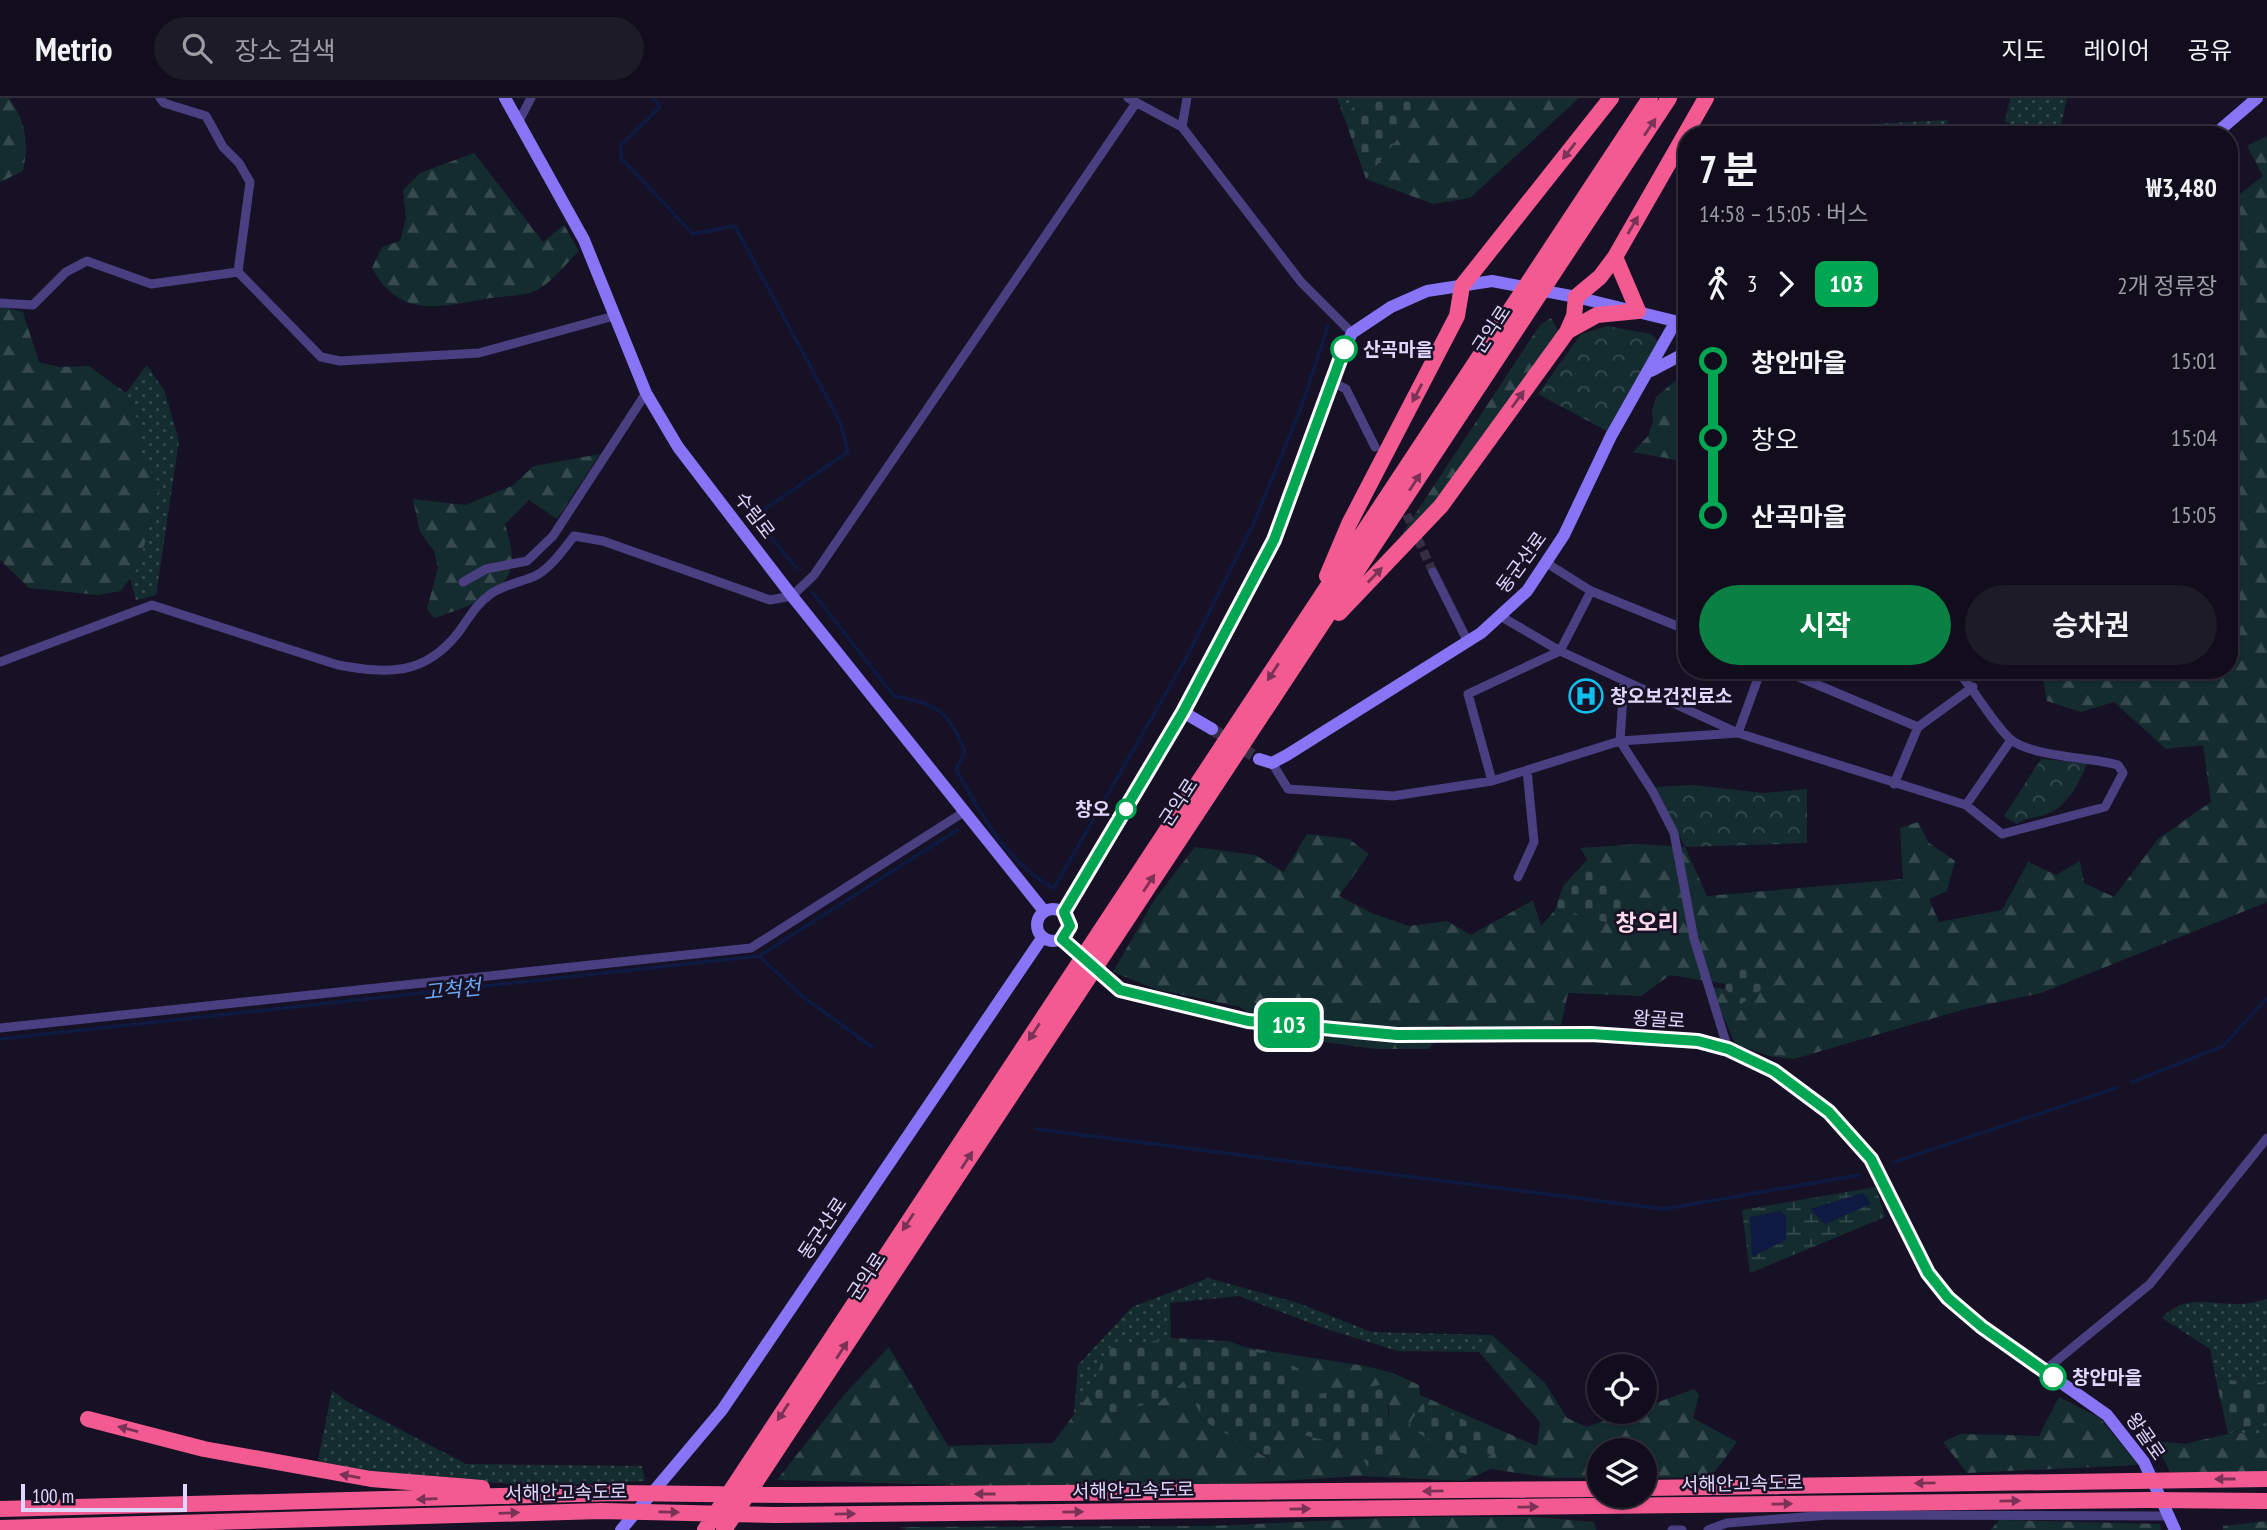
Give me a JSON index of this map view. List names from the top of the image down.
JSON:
{
  "streets": {
    "highway": ["군익로", "서해안고속도로"],
    "street": ["수림로", "동군산로", "왕골로"]
  },
  "crossings": [
    ["수림로", "동군산로"],
    ["수림로", "왕골로"],
    ["동군산로", "왕골로"]
  ],
  "districts": ["창오리"],
  "water": ["고척천"],
  "places": {
    "other": ["산곡마을", "창오", "창안마을"],
    "hospital": ["창오보건진료소"]
  },
  "lines": ["bus line 103"],
  "scale_bar": "100 m",
  "page": {
    "header": "Metrio",
    "search": "장소 검색",
    "nav": ["지도", "레이어", "공유"],
    "on_map": "103",
    "heading": ["7 분", "14:58 – 15:05 · 버스", "₩3,480"],
    "legs": ["3", "103", "2개 정류장"],
    "list": [
      {
        "name": "창안마을",
        "value": "15:01"
      },
      {
        "name": "창오",
        "value": "15:04"
      },
      {
        "name": "산곡마을",
        "value": "15:05"
      }
    ],
    "buttons": ["시작", "승차권"],
    "scale": "100 m"
  }
}
